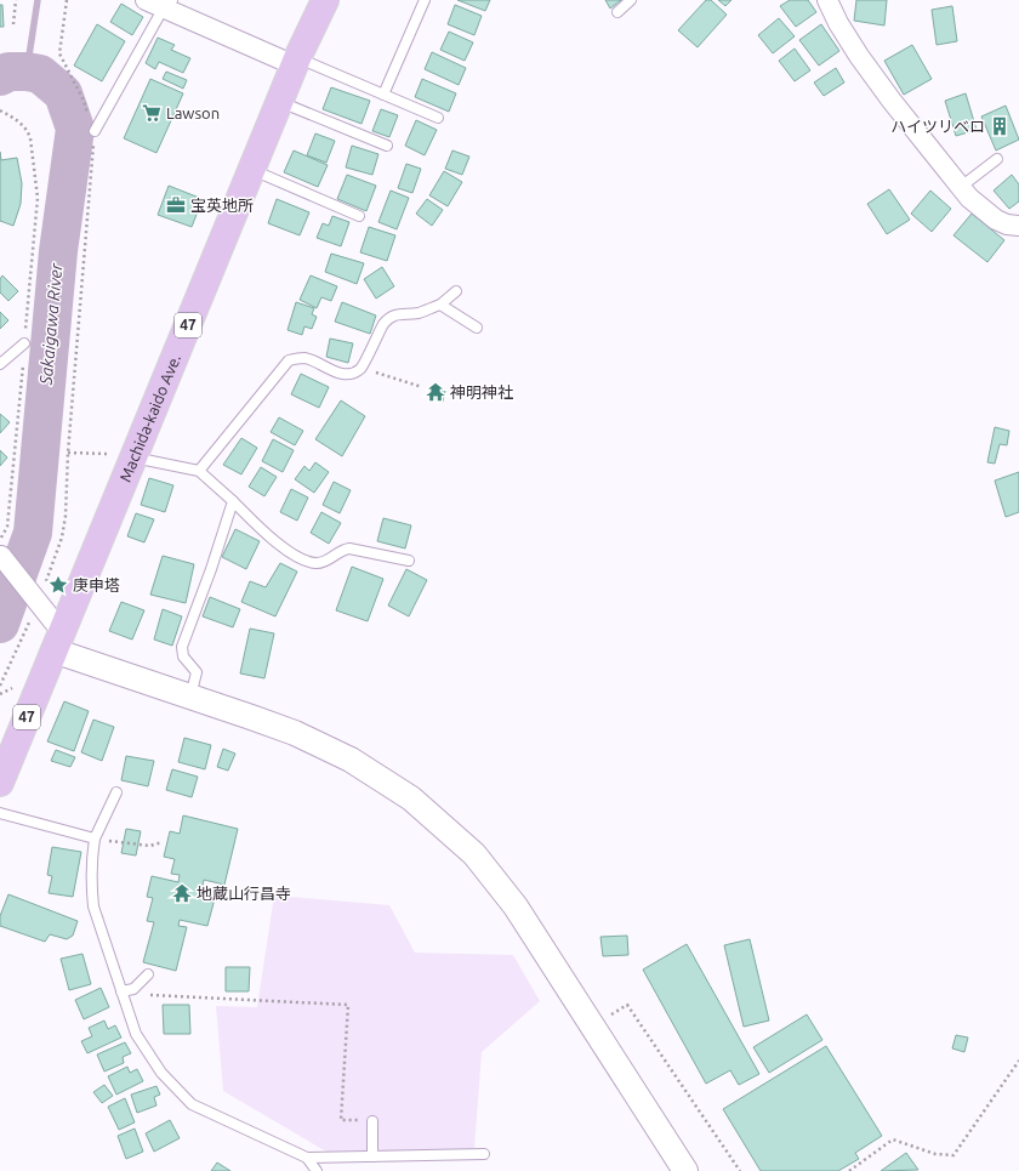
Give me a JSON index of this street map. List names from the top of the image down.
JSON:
{
  "streets": {
    "main road": ["47", "Machida-kaido Ave."]
  },
  "water": ["Sakaigawa River"],
  "places": {
    "supermarket": ["Lawson"],
    "building": ["ハイツリベロ"],
    "office": ["宝英地所"],
    "temple": ["神明神社", "地蔵山行昌寺"],
    "place": ["庚申塔"]
  }
}
